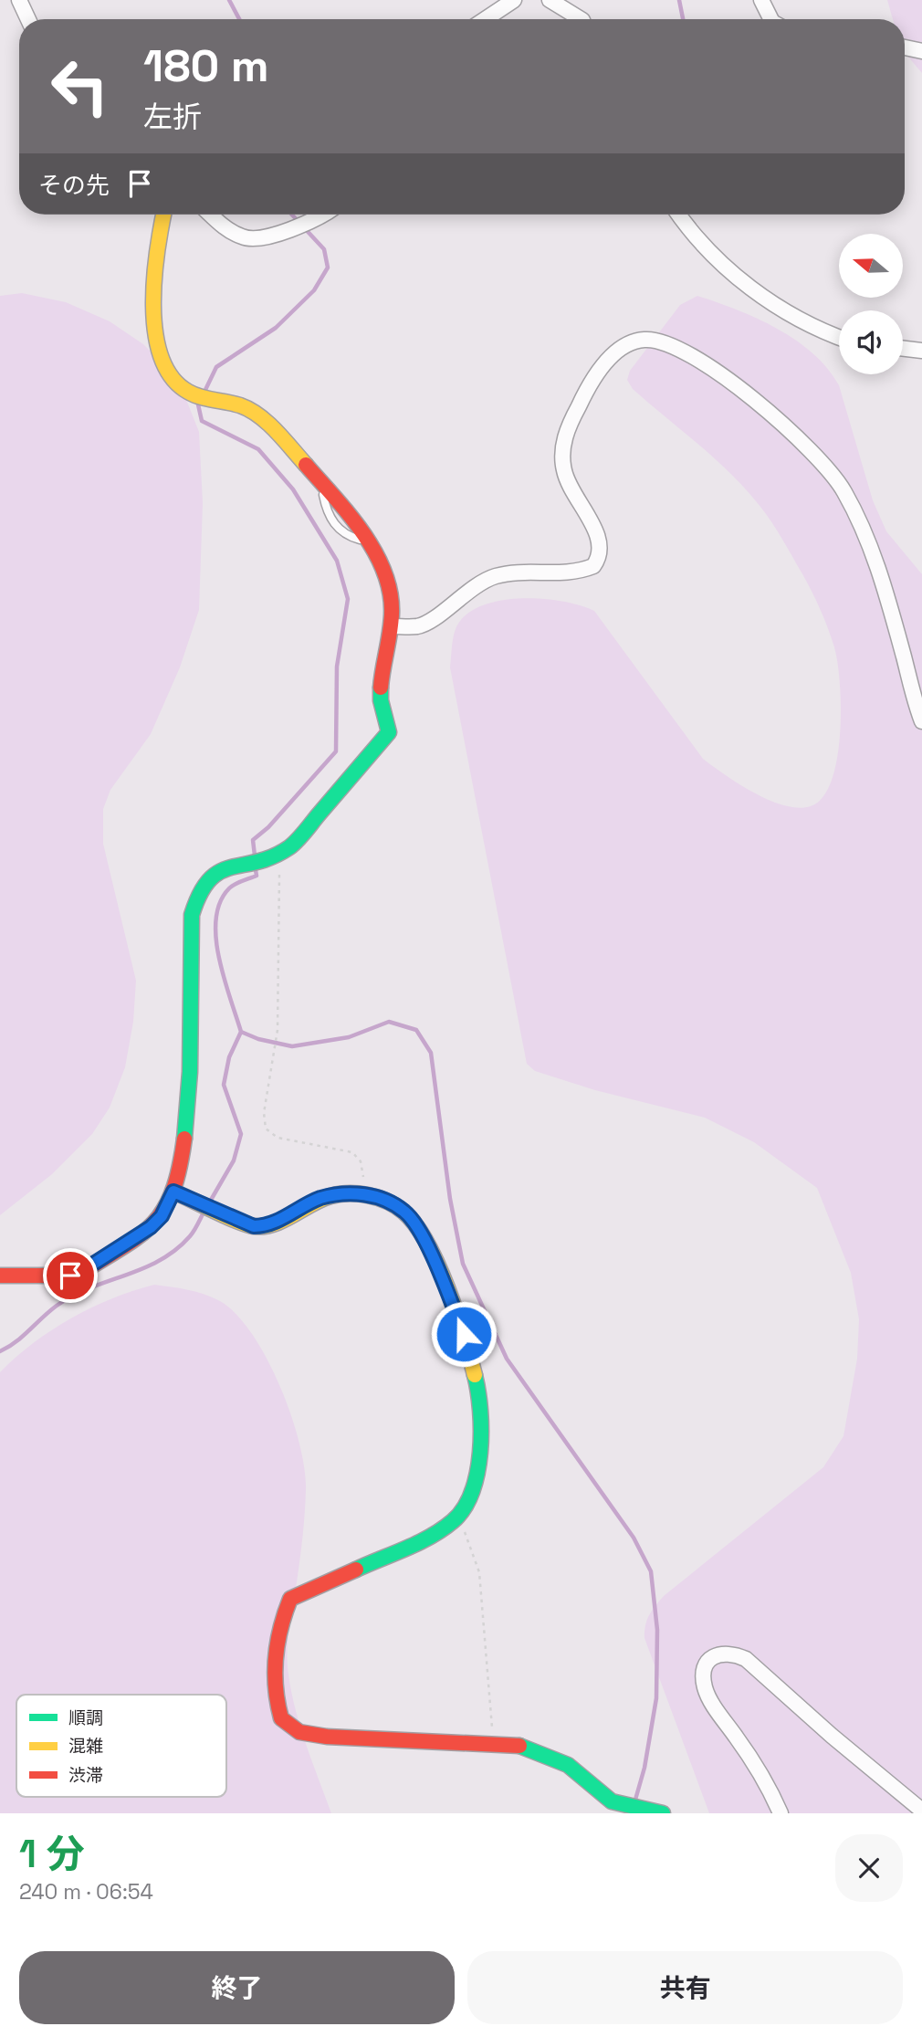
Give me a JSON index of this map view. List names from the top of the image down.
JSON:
{
  "legend": ["順調", "混雑", "渋滞"],
  "north": "left",
  "page": {
    "turn": ["180 m", "左折"],
    "then": "その先",
    "heading": ["1 分", "240 m · 06:54"],
    "buttons": ["終了", "共有"]
  }
}
